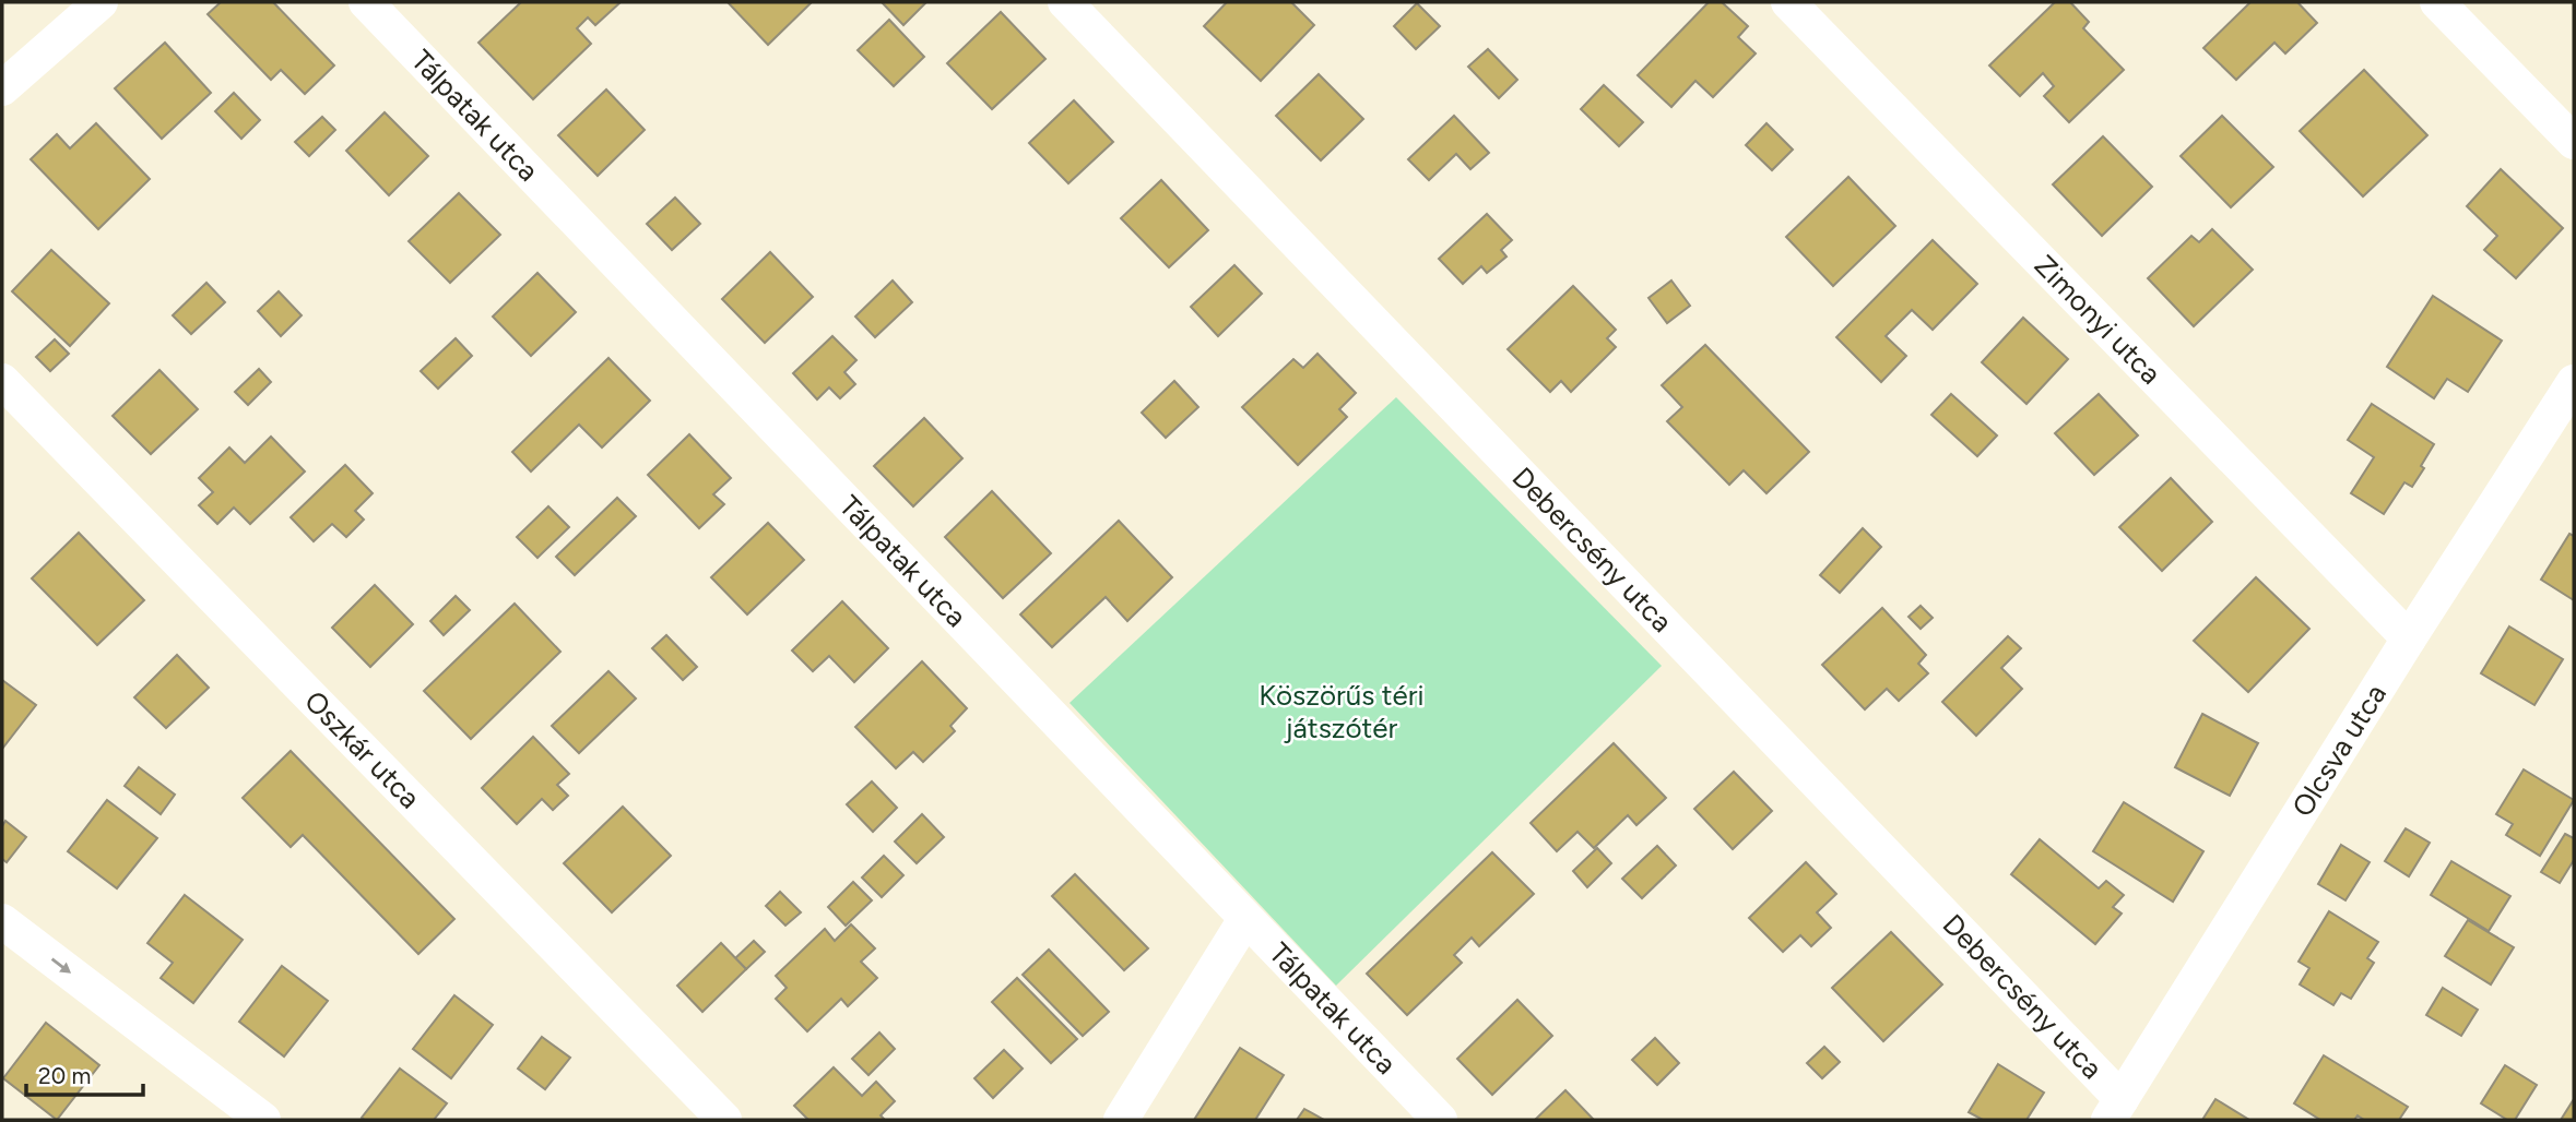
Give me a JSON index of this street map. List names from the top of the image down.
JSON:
{
  "streets": {
    "street": [
      "Tálpatak utca",
      "Zimonyi utca",
      "Debercsény utca",
      "Olcsva utca",
      "Oszkár utca"
    ]
  },
  "crossings": [
    ["Zimonyi utca", "Olcsva utca"],
    ["Debercsény utca", "Olcsva utca"]
  ],
  "parks": ["Köszörűs téri játszótér"],
  "scale_bar": "20 m"
}
